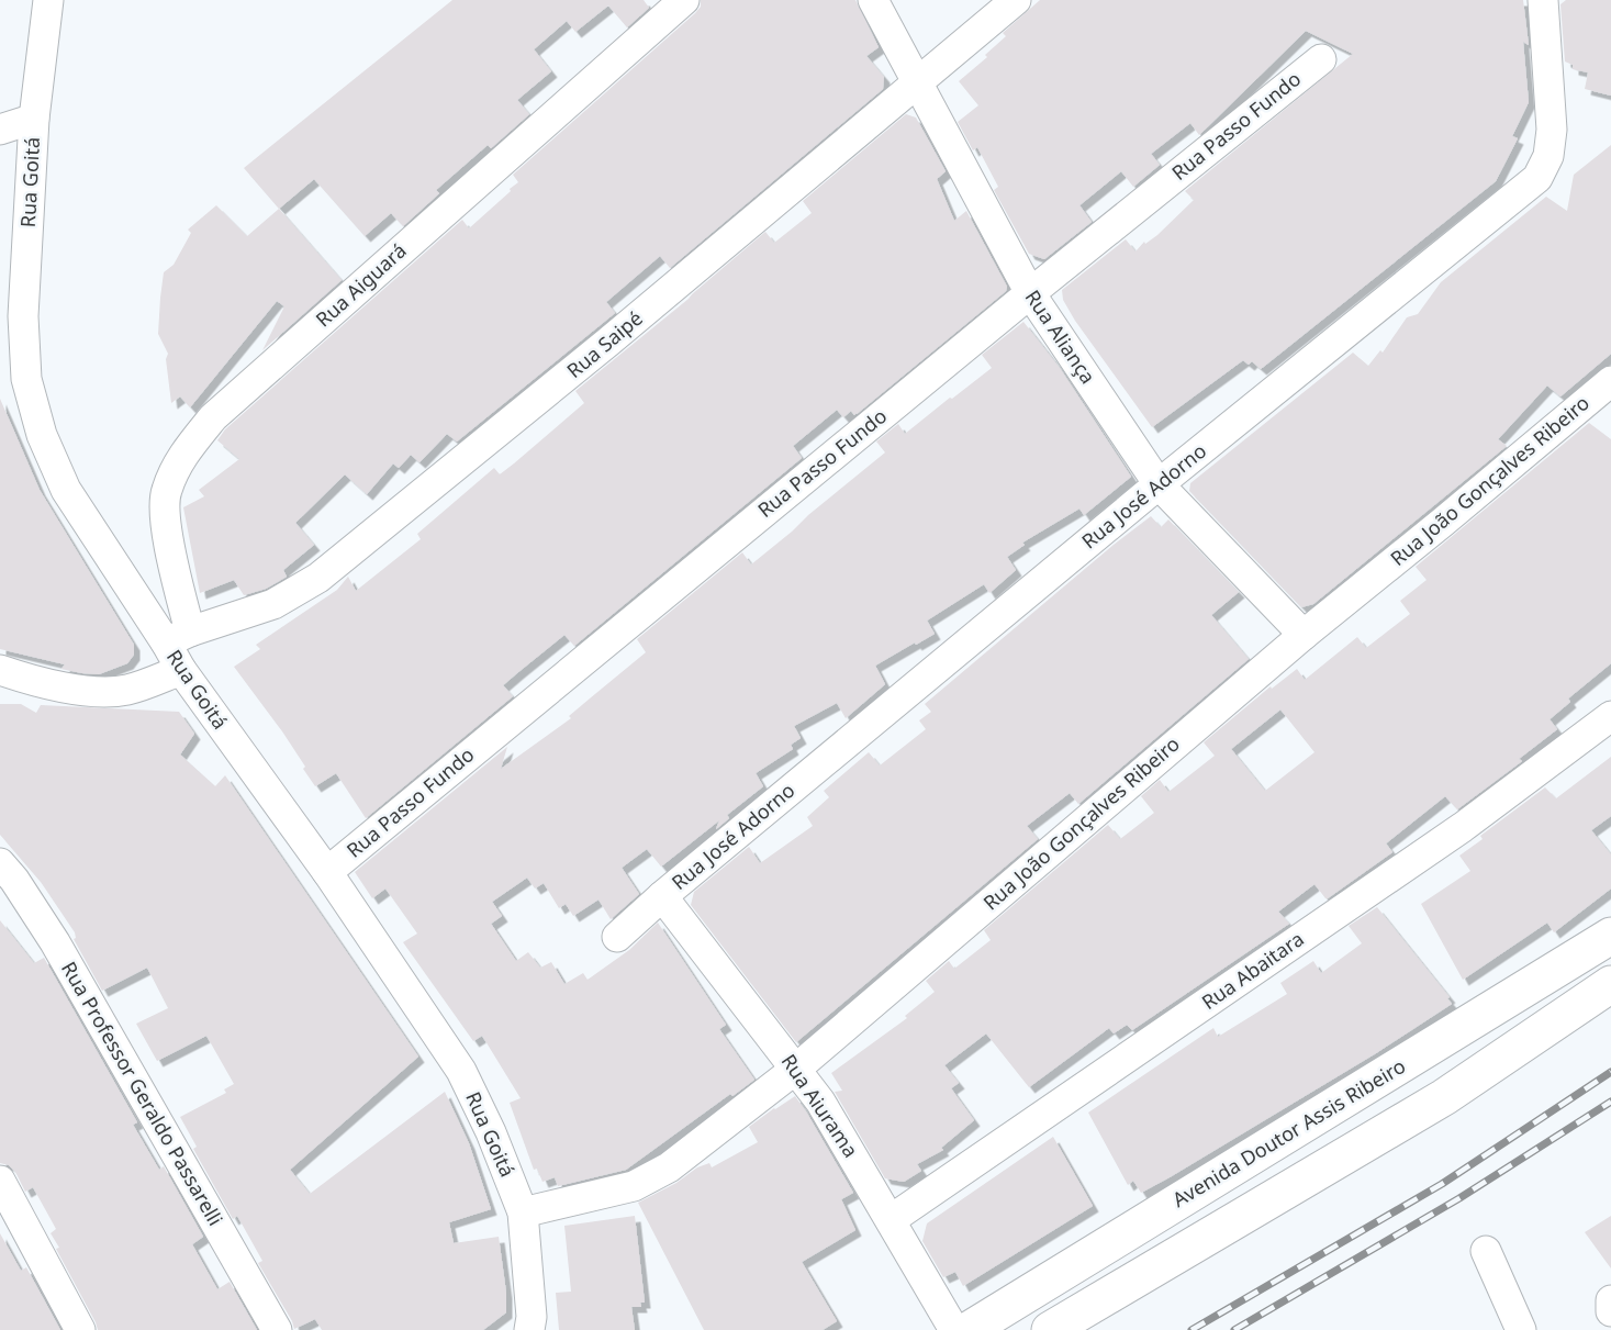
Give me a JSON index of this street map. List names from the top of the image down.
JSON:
{
  "streets": {
    "main road": ["Avenida Doutor Assis Ribeiro"],
    "street": [
      "Rua Passo Fundo",
      "Rua Goitá",
      "Rua Aiguará",
      "Rua Aliança",
      "Rua Saipé",
      "Rua João Gonçalves Ribeiro",
      "Rua José Adorno",
      "Rua Abaitara",
      "Rua Professor Geraldo Passarelli",
      "Rua Aiurama"
    ]
  },
  "crossings": [
    ["Rua Passo Fundo", "Rua Goitá"],
    ["Rua Passo Fundo", "Rua Aliança"],
    ["Rua Goitá", "Rua Aiguará"],
    ["Rua Goitá", "Rua Saipé"],
    ["Rua Goitá", "Rua João Gonçalves Ribeiro"],
    ["Rua Aiguará", "Rua Saipé"],
    ["Rua Aliança", "Rua Saipé"],
    ["Rua Aliança", "Rua João Gonçalves Ribeiro"],
    ["Rua Aliança", "Rua José Adorno"],
    ["Rua João Gonçalves Ribeiro", "Rua Aiurama"],
    ["Rua José Adorno", "Rua Aiurama"],
    ["Rua Abaitara", "Rua Aiurama"]
  ]
}
